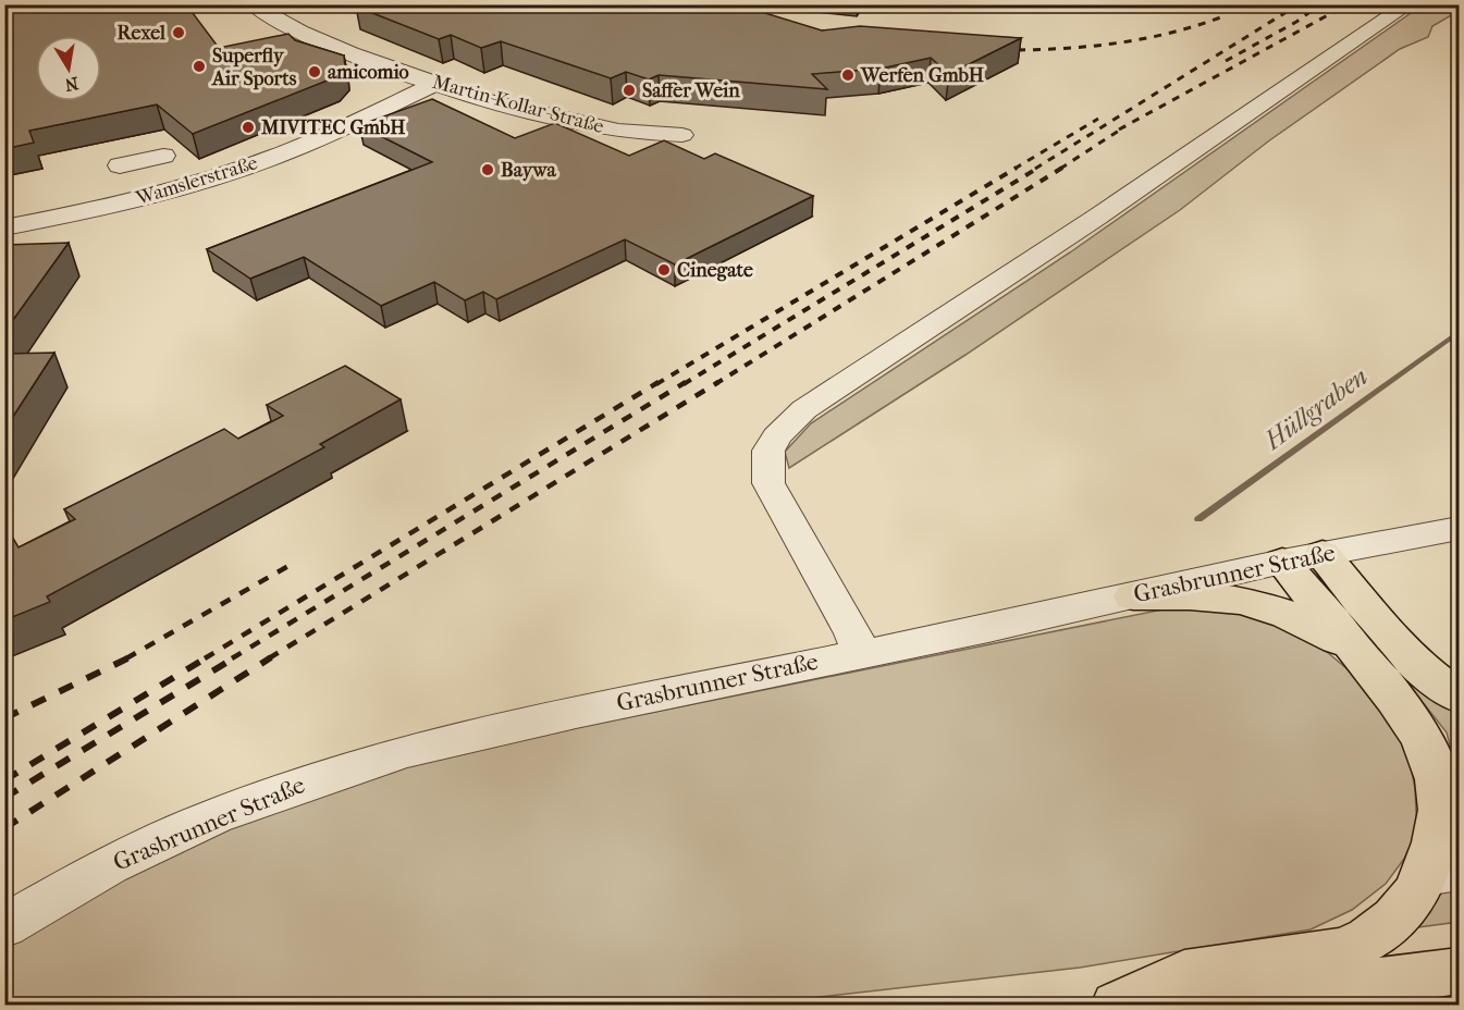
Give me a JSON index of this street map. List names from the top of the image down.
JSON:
{
  "streets": {
    "street": ["Martin-Kollar-Straße", "Wamslerstraße", "Grasbrunner Straße"]
  },
  "crossings": [
    ["Martin-Kollar-Straße", "Wamslerstraße"]
  ],
  "water": ["Hüllgraben"],
  "places": [
    "Rexel",
    "Superfly Air Sports",
    "amicomio",
    "Werfen GmbH",
    "Saffer Wein",
    "MIVITEC GmbH",
    "Baywa",
    "Cinegate"
  ],
  "north": "bottom"
}
